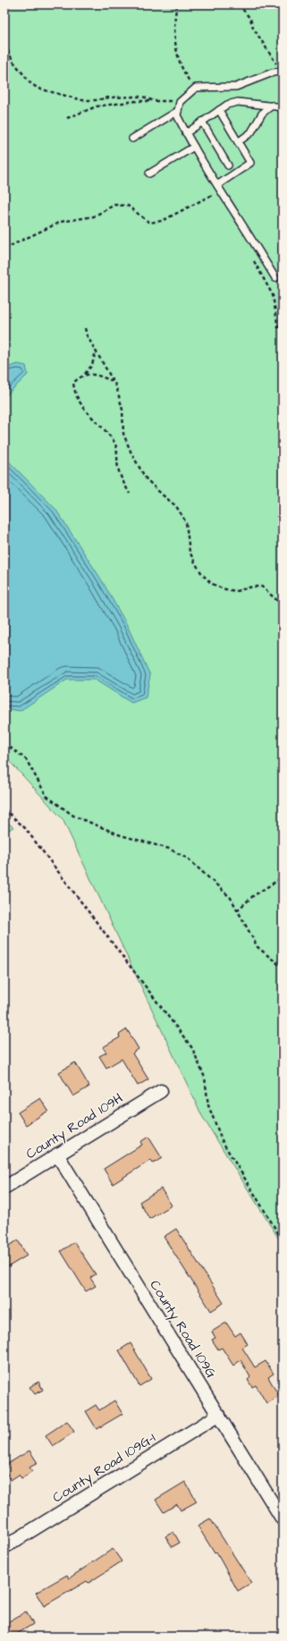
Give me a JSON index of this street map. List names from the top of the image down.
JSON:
{
  "streets": {
    "street": ["County Road 109H", "County Road 109G", "County Road 109G-1"]
  },
  "crossings": [
    ["County Road 109H", "County Road 109G"],
    ["County Road 109G", "County Road 109G-1"]
  ]
}
